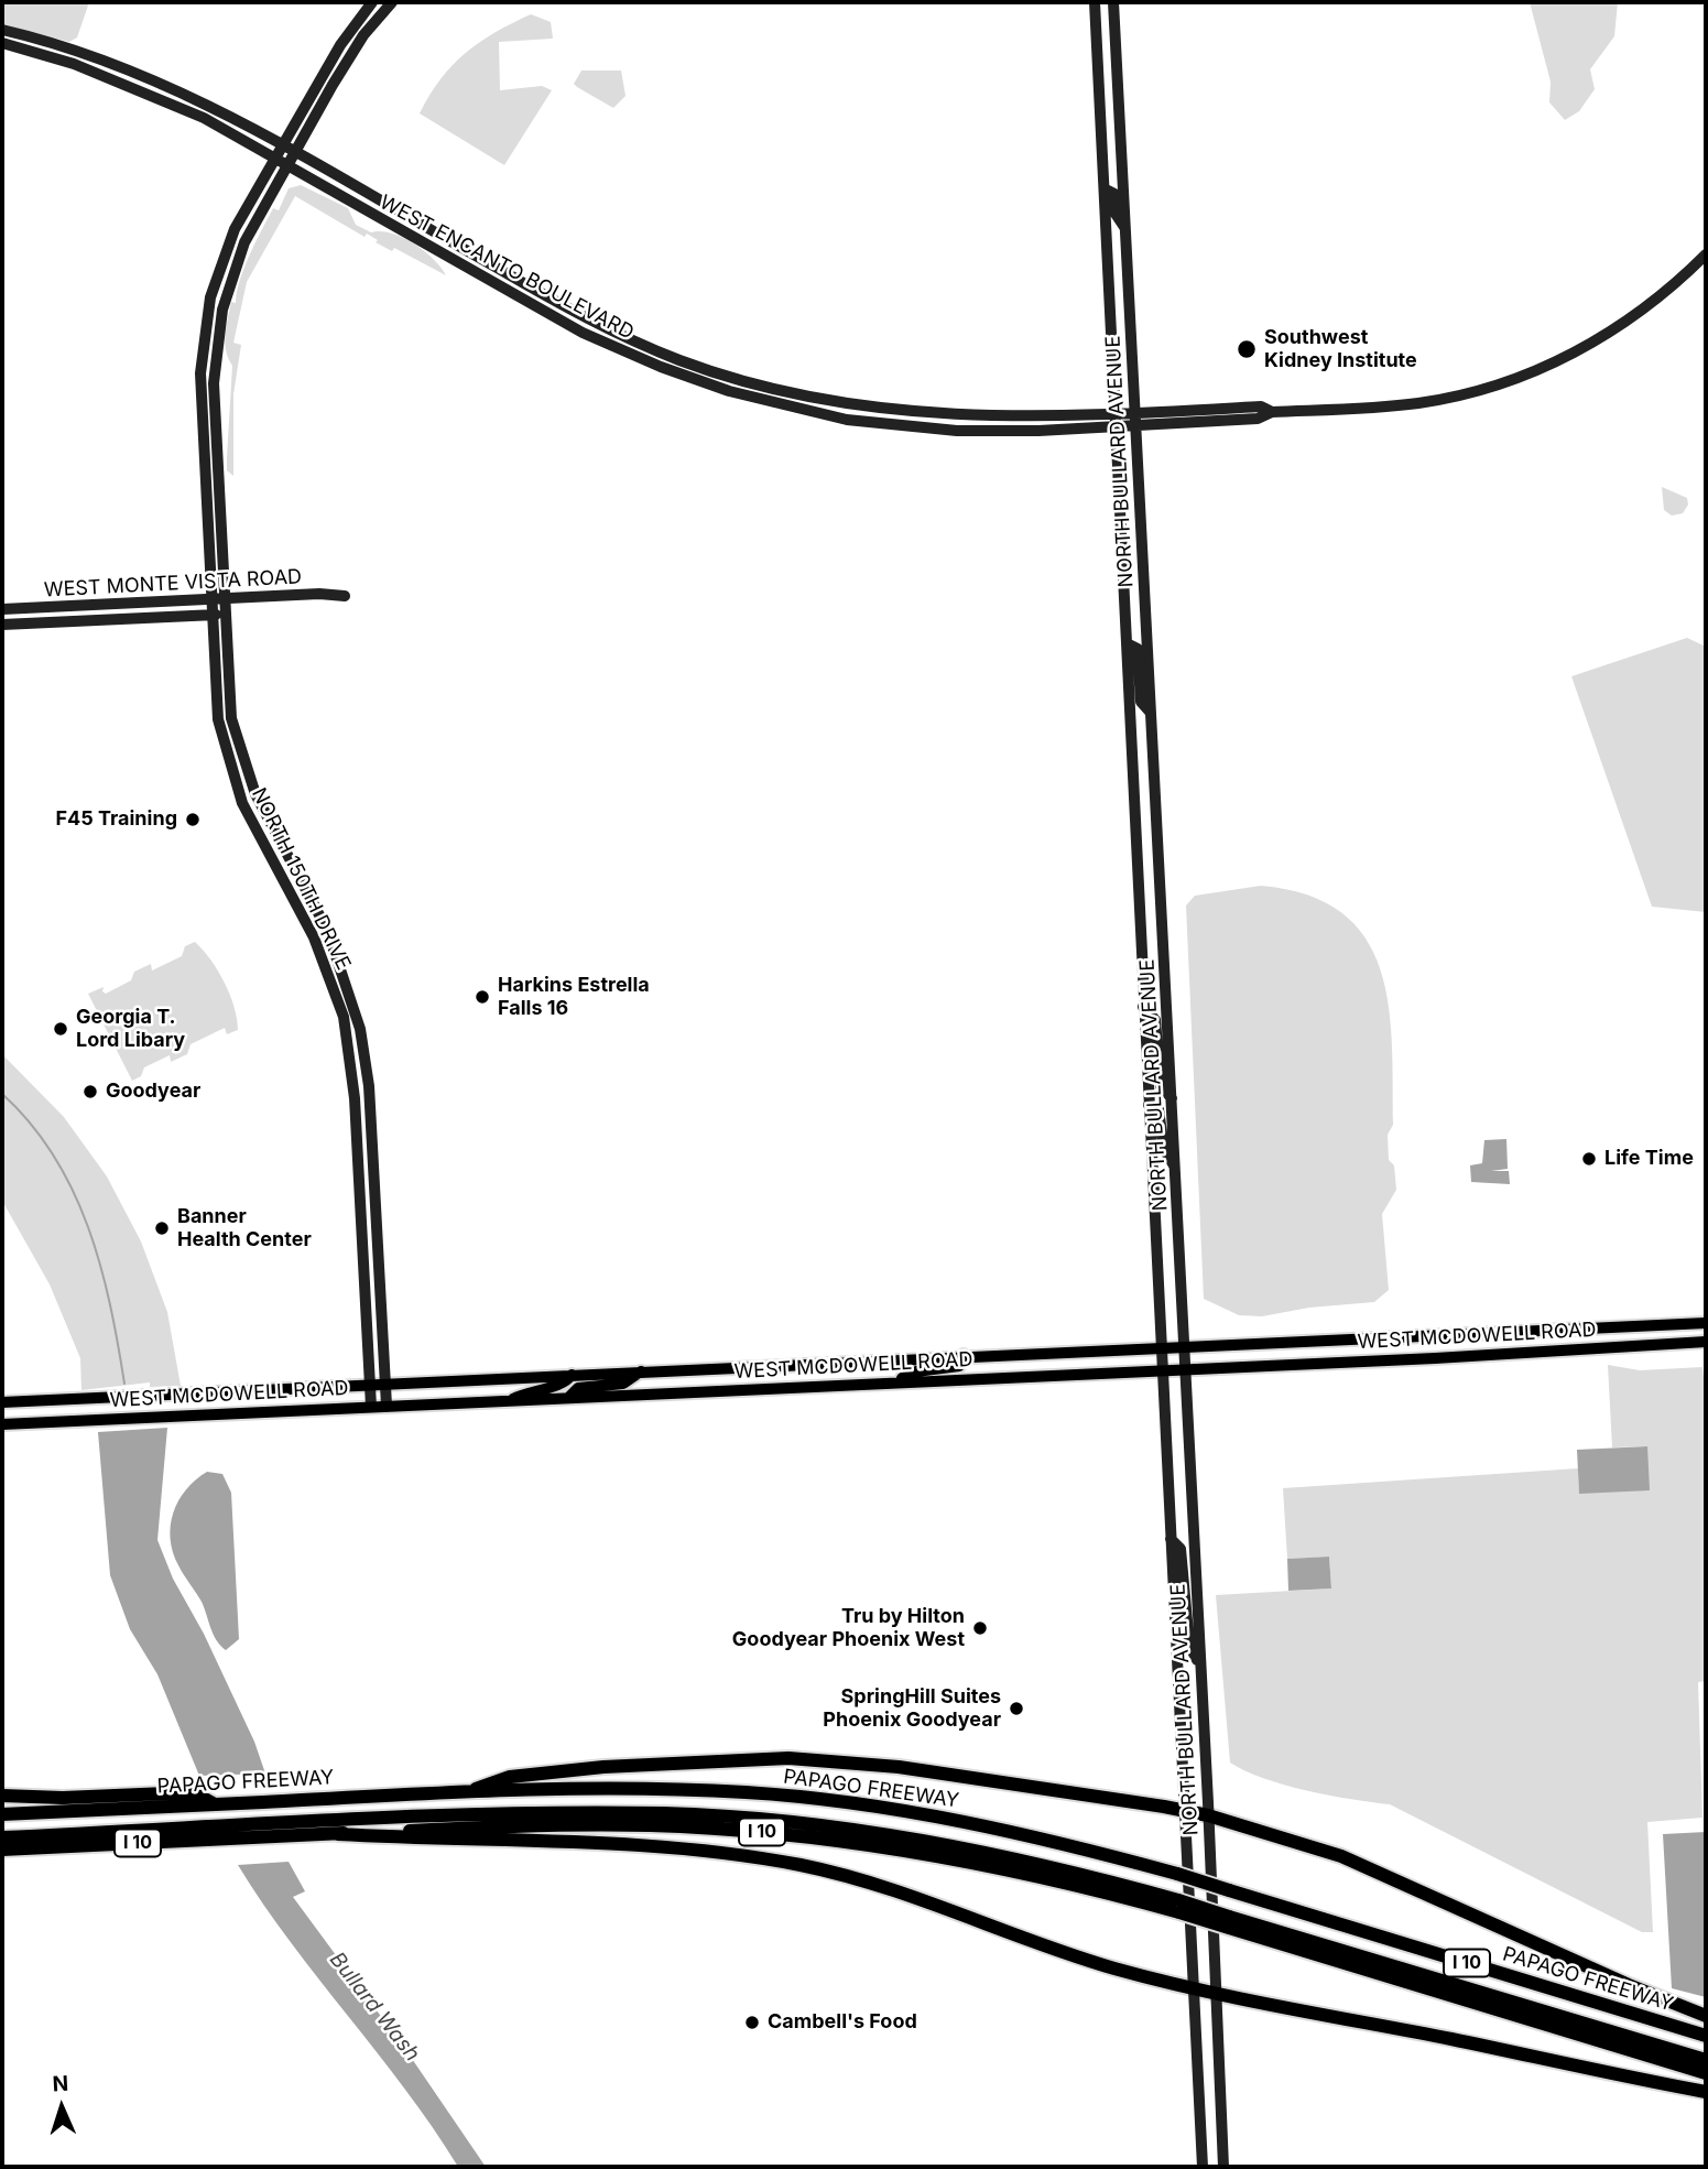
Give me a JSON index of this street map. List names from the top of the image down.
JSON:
{
  "streets": {
    "highway": ["PAPAGO FREEWAY", "I 10"],
    "main road": [
      "WEST ENCANTO BOULEVARD",
      "NORTH BULLARD AVENUE",
      "WEST MONTE VISTA ROAD",
      "NORTH 150TH DRIVE",
      "WEST MCDOWELL ROAD"
    ]
  },
  "crossings": [
    ["WEST ENCANTO BOULEVARD", "NORTH BULLARD AVENUE"],
    ["WEST ENCANTO BOULEVARD", "NORTH 150TH DRIVE"],
    ["NORTH BULLARD AVENUE", "WEST MCDOWELL ROAD"],
    ["WEST MONTE VISTA ROAD", "NORTH 150TH DRIVE"],
    ["NORTH 150TH DRIVE", "WEST MCDOWELL ROAD"]
  ],
  "water": ["Bullard Wash"],
  "places": [
    "Southwest Kidney Institute",
    "F45 Training",
    "Harkins Estrella Falls 16",
    "Georgia T. Lord Libary",
    "Goodyear",
    "Life Time",
    "Banner Health Center",
    "Tru by Hilton Goodyear Phoenix West",
    "SpringHill Suites Phoenix Goodyear",
    "Cambell's Food"
  ],
  "north": "top"
}
